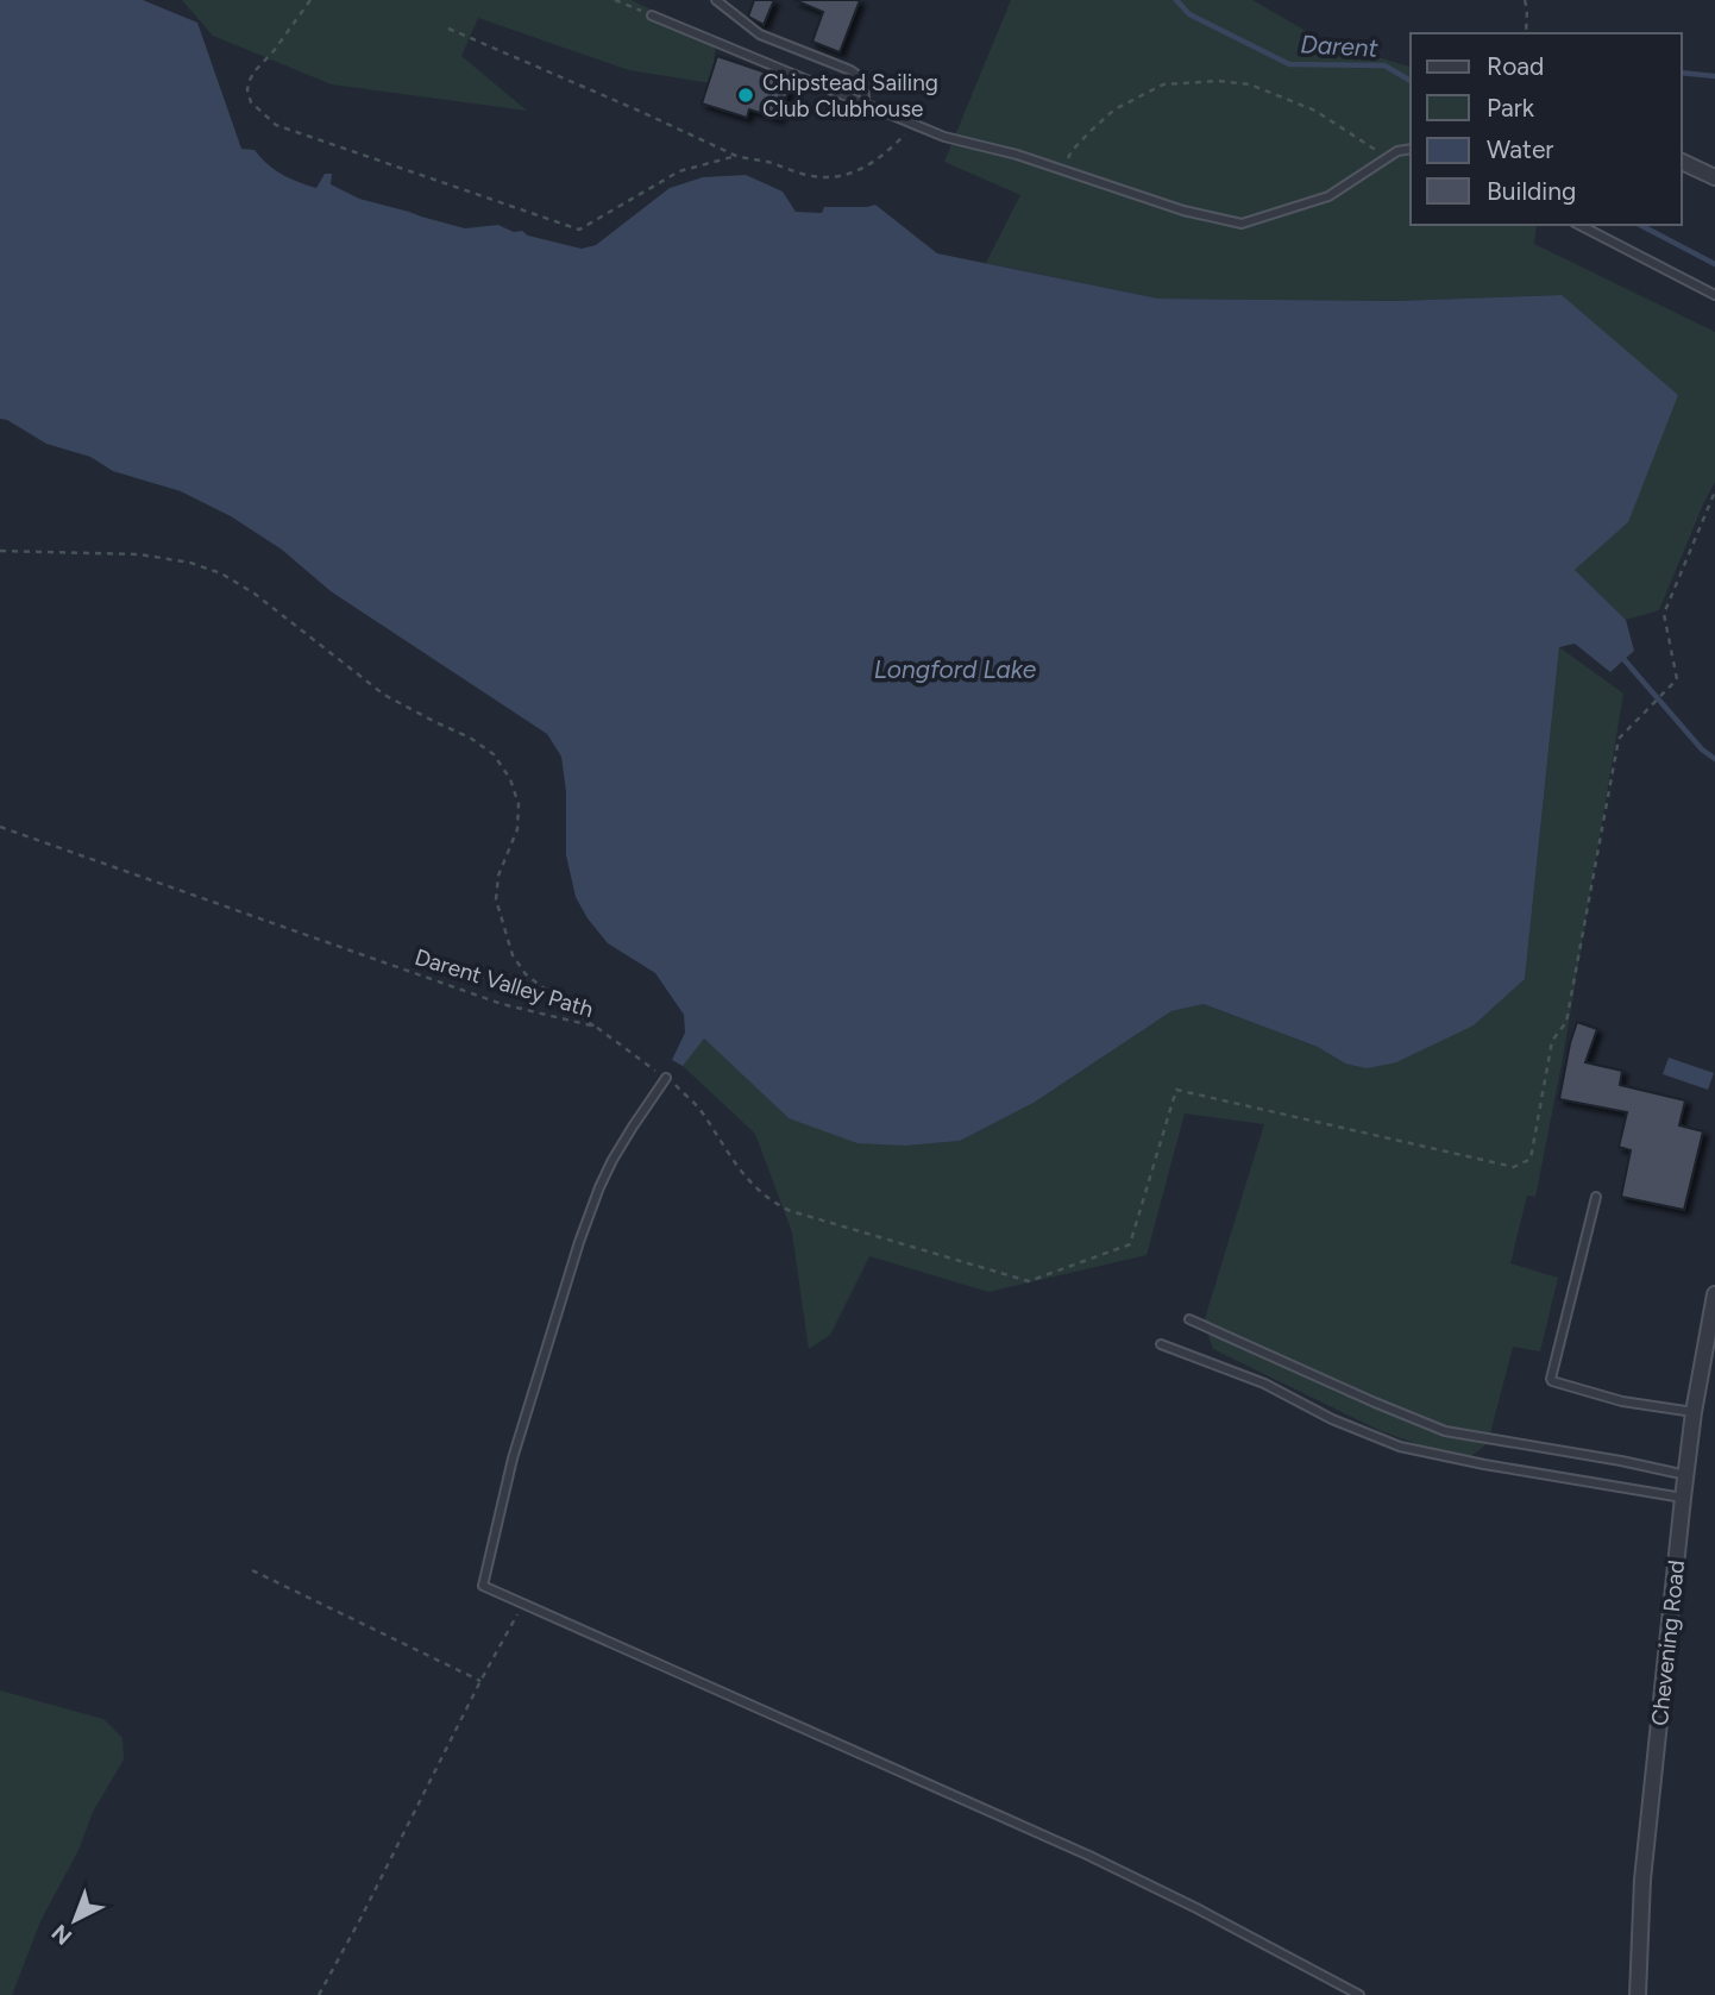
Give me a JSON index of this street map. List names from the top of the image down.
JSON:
{
  "streets": {
    "street": ["Chevening Road"],
    "path": ["Darent Valley Path"]
  },
  "water": ["Darent", "Longford Lake"],
  "places": ["Chipstead Sailing Club Clubhouse"],
  "legend": [
    "Road",
    "Park",
    "Water",
    "Building"
  ],
  "north": "bottom left"
}
